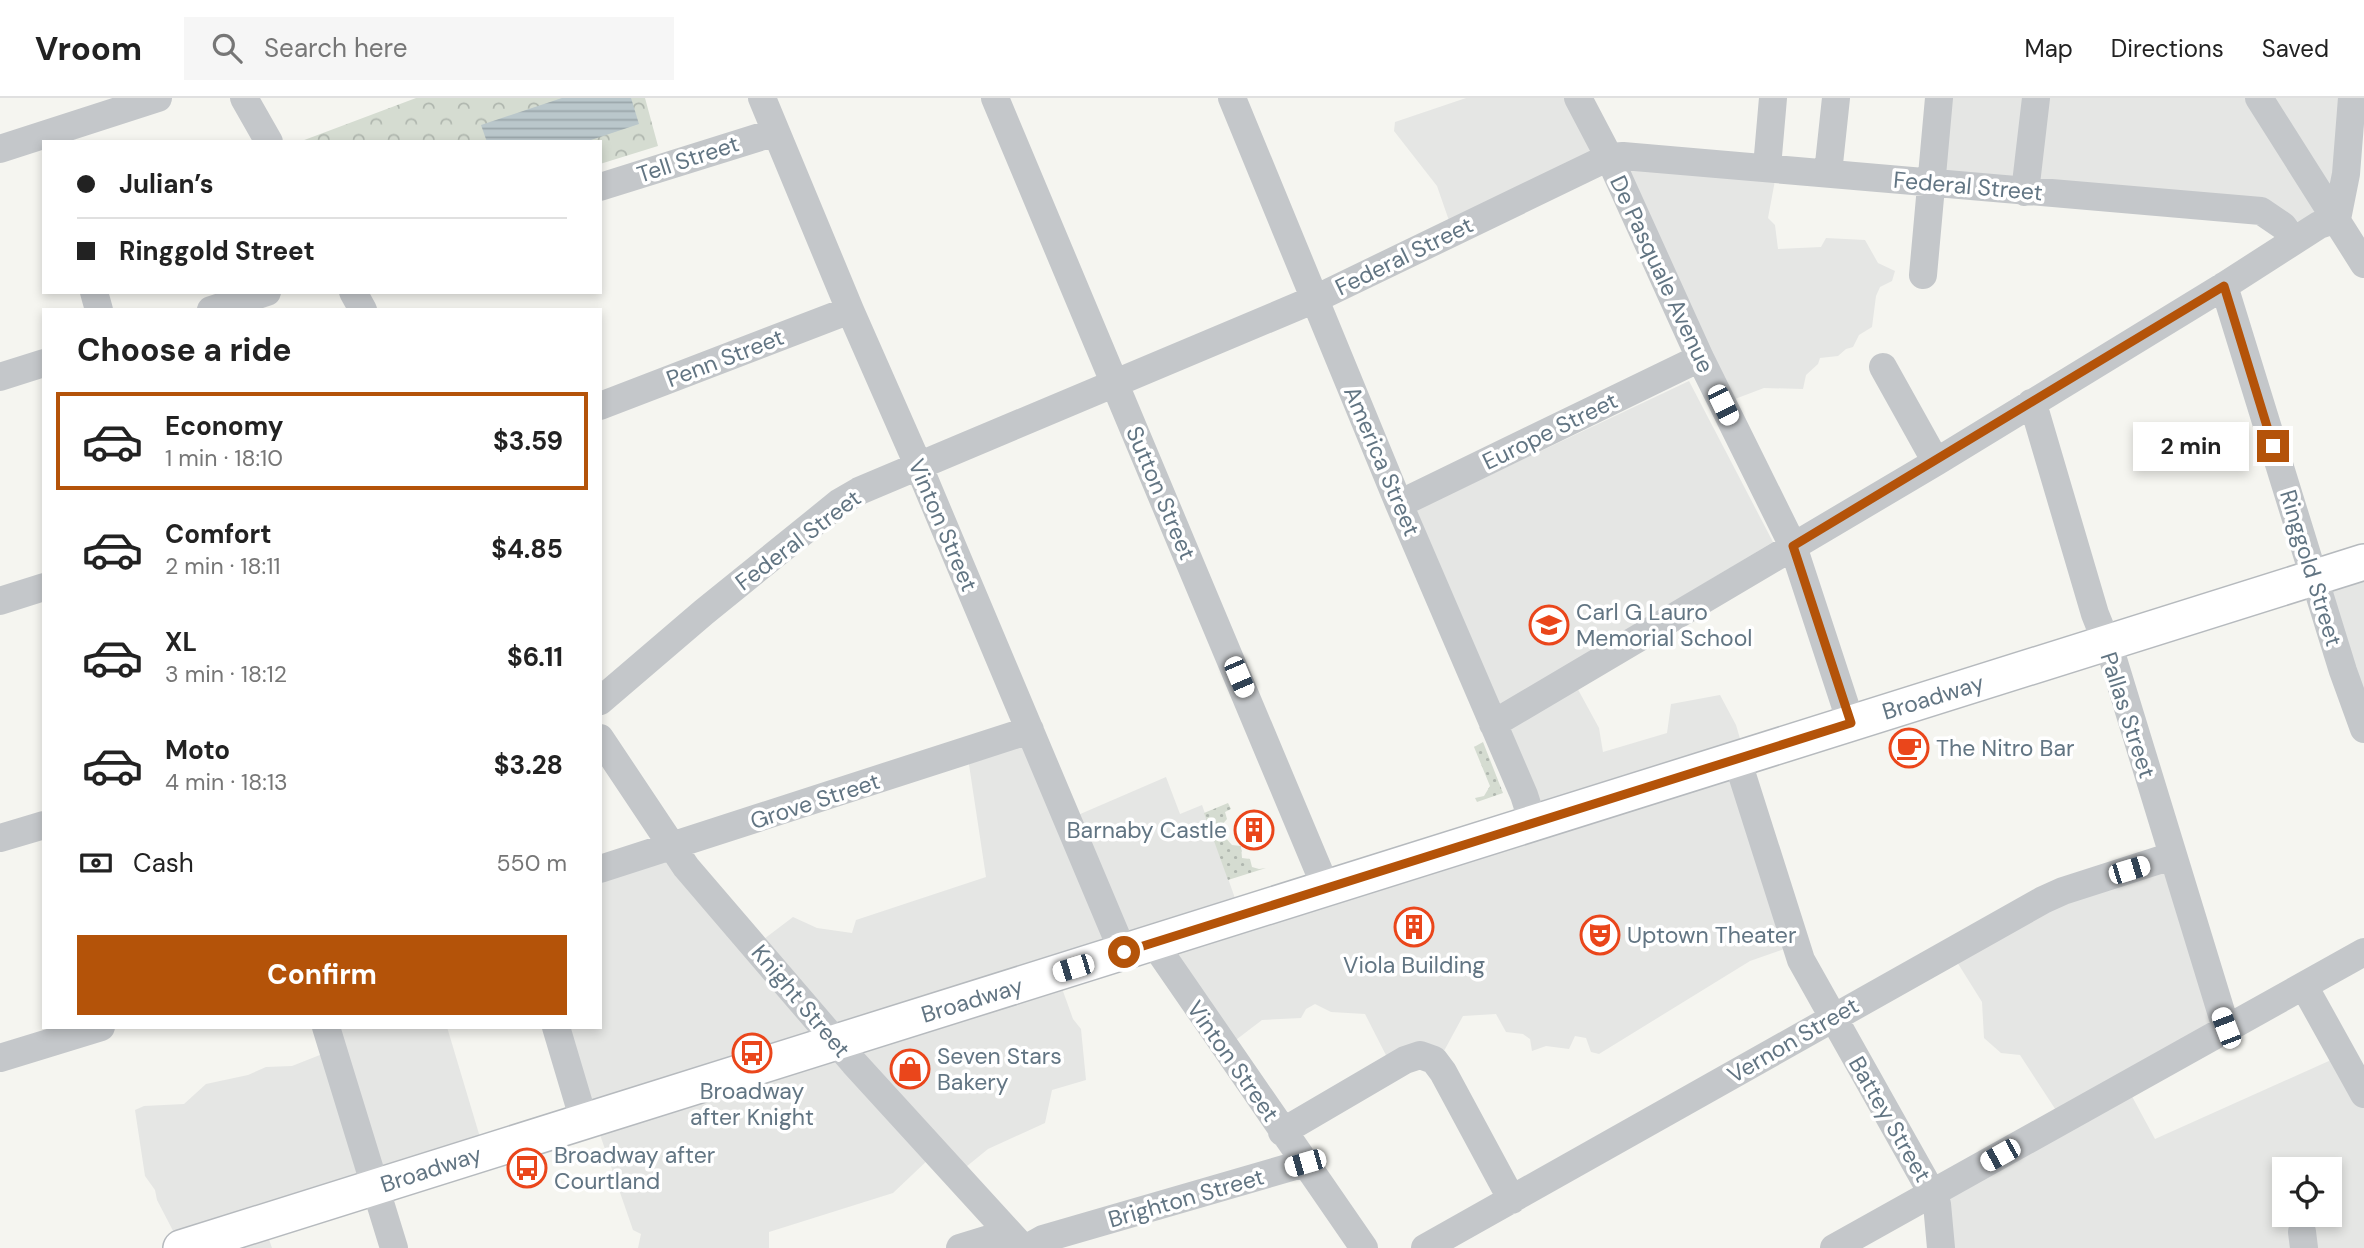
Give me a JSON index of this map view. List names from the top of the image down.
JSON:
{
  "streets": {
    "main road": ["Broadway"],
    "street": [
      "Tell Street",
      "Federal Street",
      "De Pasquale Avenue",
      "Penn Street",
      "Europe Street",
      "America Street",
      "Sutton Street",
      "Vinton Street",
      "Ringgold Street",
      "Pallas Street",
      "Grove Street",
      "Knight Street",
      "Vernon Street",
      "Battey Street",
      "Brighton Street"
    ]
  },
  "crossings": [
    ["Tell Street", "Vinton Street"],
    ["Federal Street", "De Pasquale Avenue"],
    ["Federal Street", "America Street"],
    ["Federal Street", "Sutton Street"],
    ["Federal Street", "Vinton Street"],
    ["De Pasquale Avenue", "Europe Street"],
    ["De Pasquale Avenue", "Broadway"],
    ["Penn Street", "Vinton Street"],
    ["Europe Street", "America Street"],
    ["America Street", "Broadway"],
    ["Sutton Street", "Broadway"],
    ["Vinton Street", "Broadway"],
    ["Vinton Street", "Grove Street"],
    ["Vinton Street", "Brighton Street"],
    ["Ringgold Street", "Broadway"],
    ["Broadway", "Pallas Street"],
    ["Broadway", "Knight Street"],
    ["Broadway", "Battey Street"],
    ["Pallas Street", "Vernon Street"],
    ["Grove Street", "Knight Street"],
    ["Knight Street", "Brighton Street"],
    ["Vernon Street", "Battey Street"]
  ],
  "places": {
    "school or university": ["Carl G Lauro Memorial School"],
    "cafe": ["The Nitro Bar"],
    "building": ["Barnaby Castle", "Viola Building"],
    "theatre": ["Uptown Theater"],
    "bus stop": ["Broadway after Knight", "Broadway after Courtland"],
    "shop": ["Seven Stars Bakery"]
  },
  "page": {
    "header": "Vroom",
    "search": "Search here",
    "nav": ["Map", "Directions", "Saved"],
    "banner": ["Julian’s", "Ringgold Street"],
    "heading": "Choose a ride",
    "list": [
      {
        "name": "Economy",
        "note": "1 min · 18:10",
        "value": "$3.59"
      },
      {
        "name": "Comfort",
        "note": "2 min · 18:11",
        "value": "$4.85"
      },
      {
        "name": "XL",
        "note": "3 min · 18:12",
        "value": "$6.11"
      },
      {
        "name": "Moto",
        "note": "4 min · 18:13",
        "value": "$3.28"
      }
    ],
    "bubble": "2 min",
    "pay": ["Cash", "550 m"],
    "buttons": "Confirm"
  }
}
